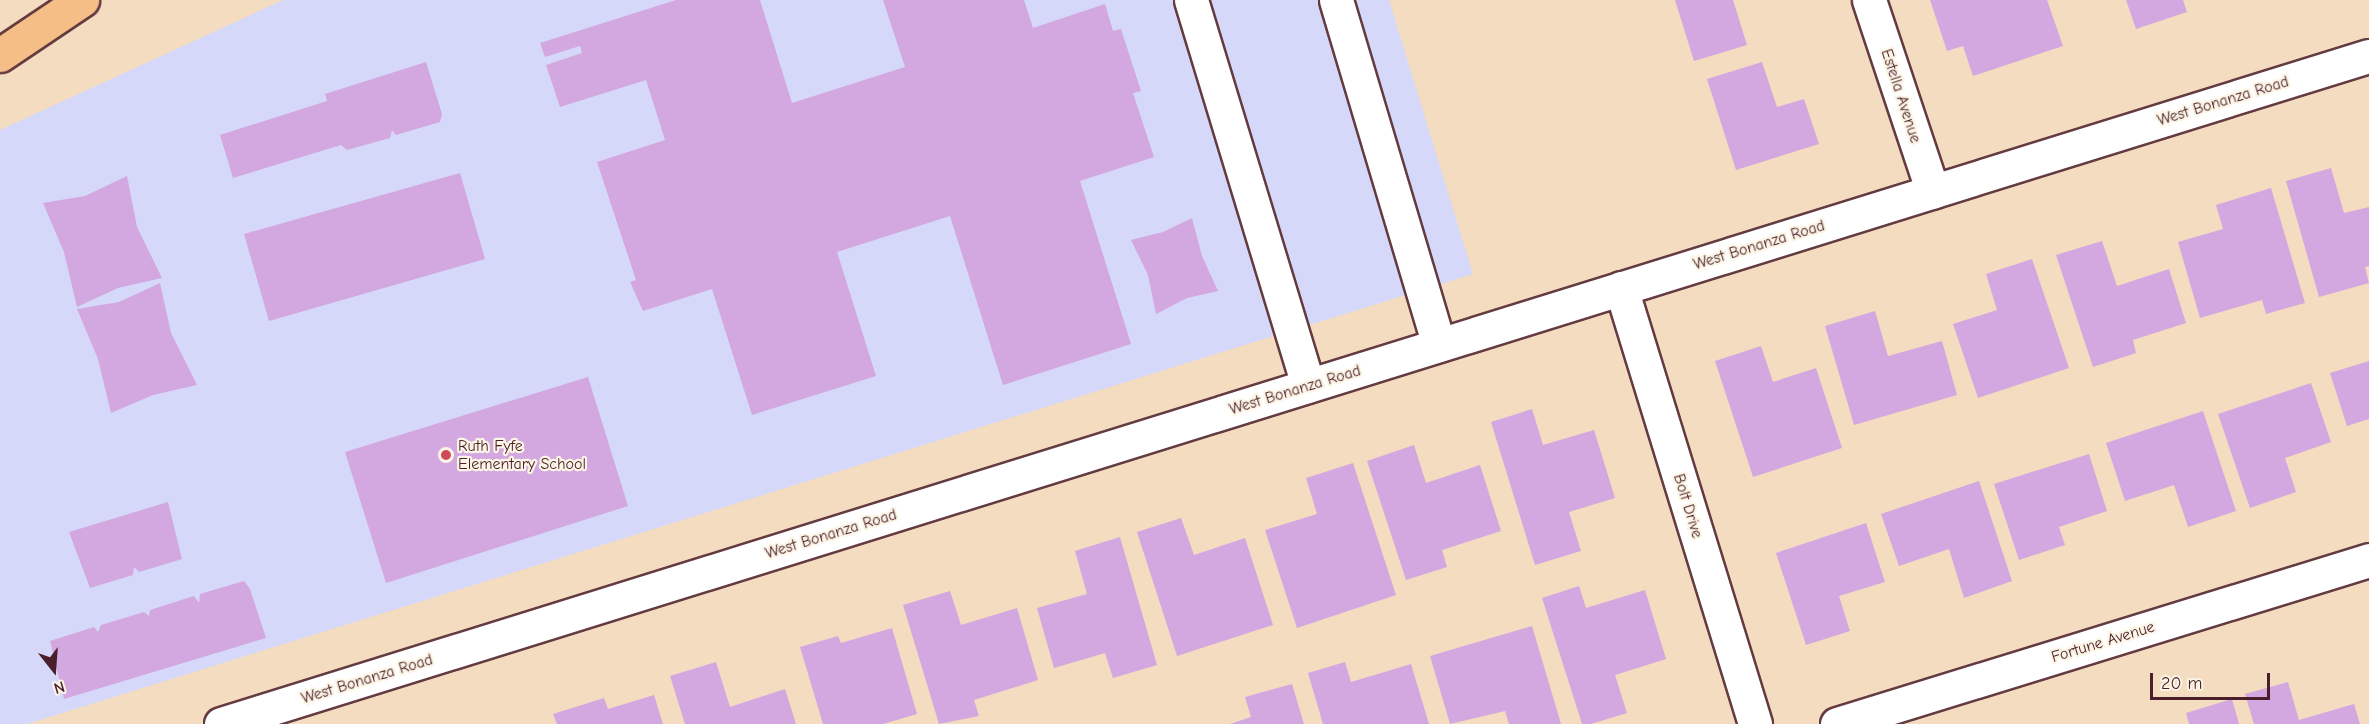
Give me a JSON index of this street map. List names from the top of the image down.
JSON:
{
  "streets": {
    "street": [
      "Estella Avenue",
      "West Bonanza Road",
      "Bolt Drive",
      "Fortune Avenue"
    ]
  },
  "crossings": [
    ["Estella Avenue", "West Bonanza Road"],
    ["West Bonanza Road", "Bolt Drive"]
  ],
  "places": ["Ruth Fyfe Elementary School"],
  "scale_bar": "20 m",
  "north": "bottom"
}
